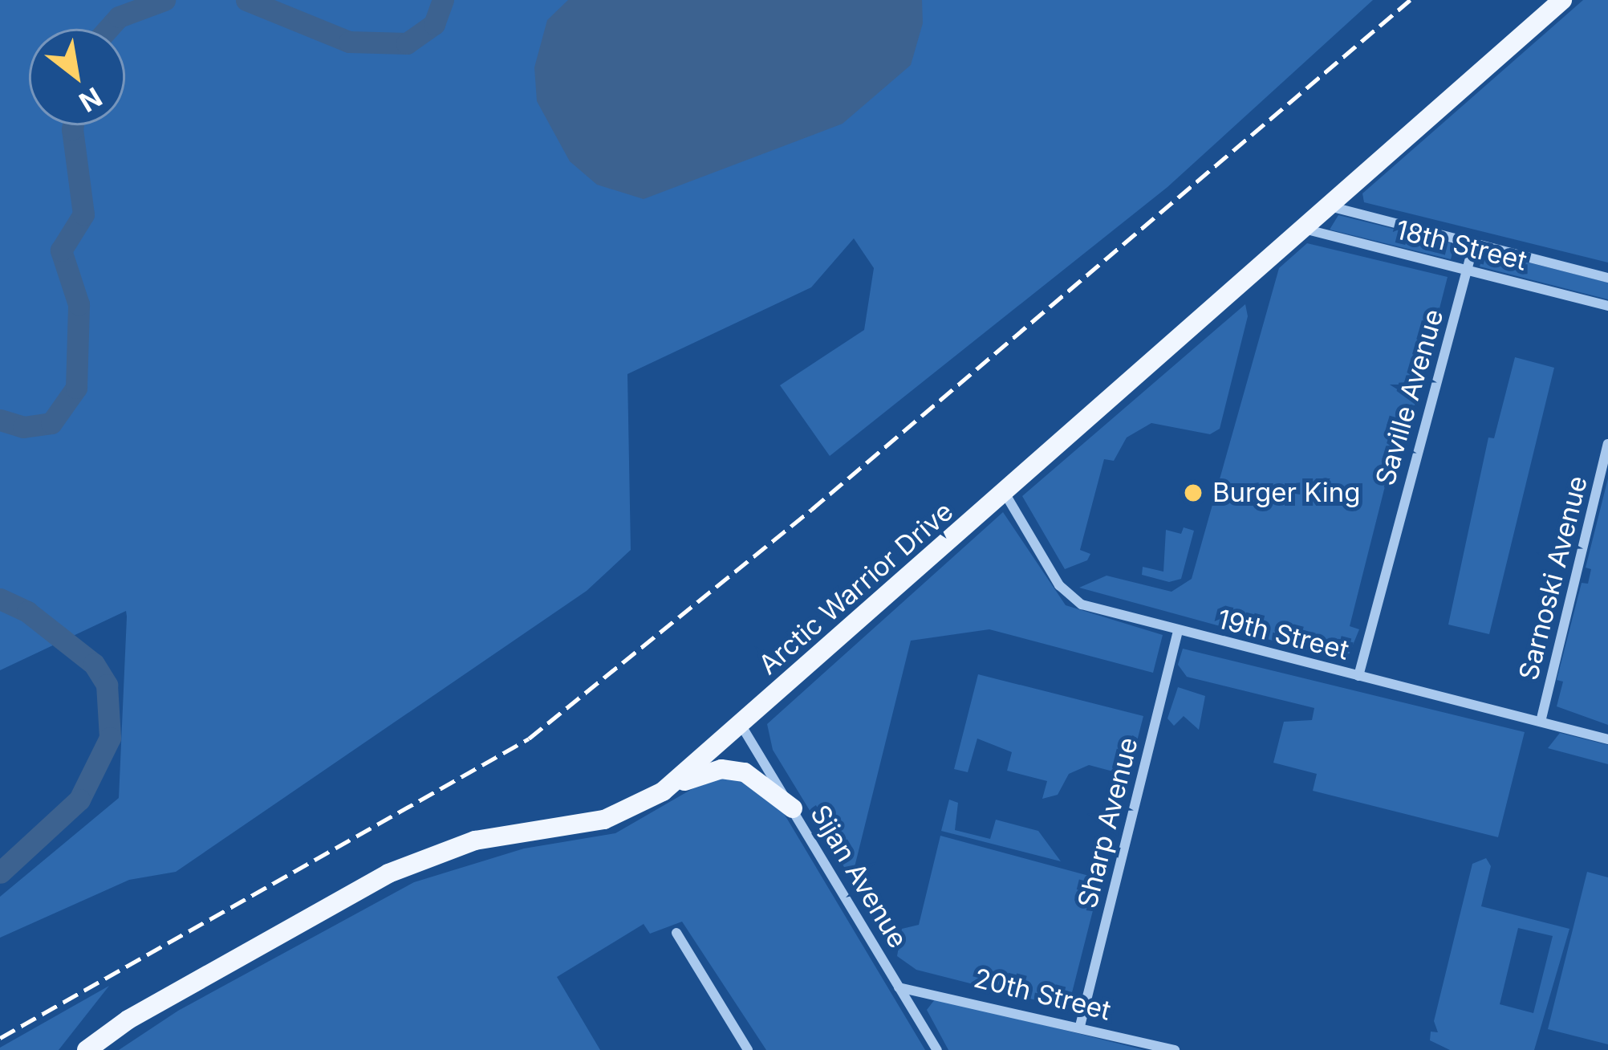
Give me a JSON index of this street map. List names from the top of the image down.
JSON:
{
  "streets": {
    "main road": ["Arctic Warrior Drive"],
    "street": [
      "18th Street",
      "Saville Avenue",
      "Sarnoski Avenue",
      "19th Street",
      "Sharp Avenue",
      "Sijan Avenue",
      "20th Street"
    ]
  },
  "crossings": [
    ["18th Street", "Saville Avenue"],
    ["18th Street", "Arctic Warrior Drive"],
    ["Saville Avenue", "19th Street"],
    ["Sarnoski Avenue", "19th Street"],
    ["Arctic Warrior Drive", "19th Street"],
    ["Arctic Warrior Drive", "Sijan Avenue"],
    ["19th Street", "Sharp Avenue"],
    ["Sharp Avenue", "20th Street"],
    ["Sijan Avenue", "20th Street"]
  ],
  "places": ["Burger King"],
  "north": "bottom right"
}
